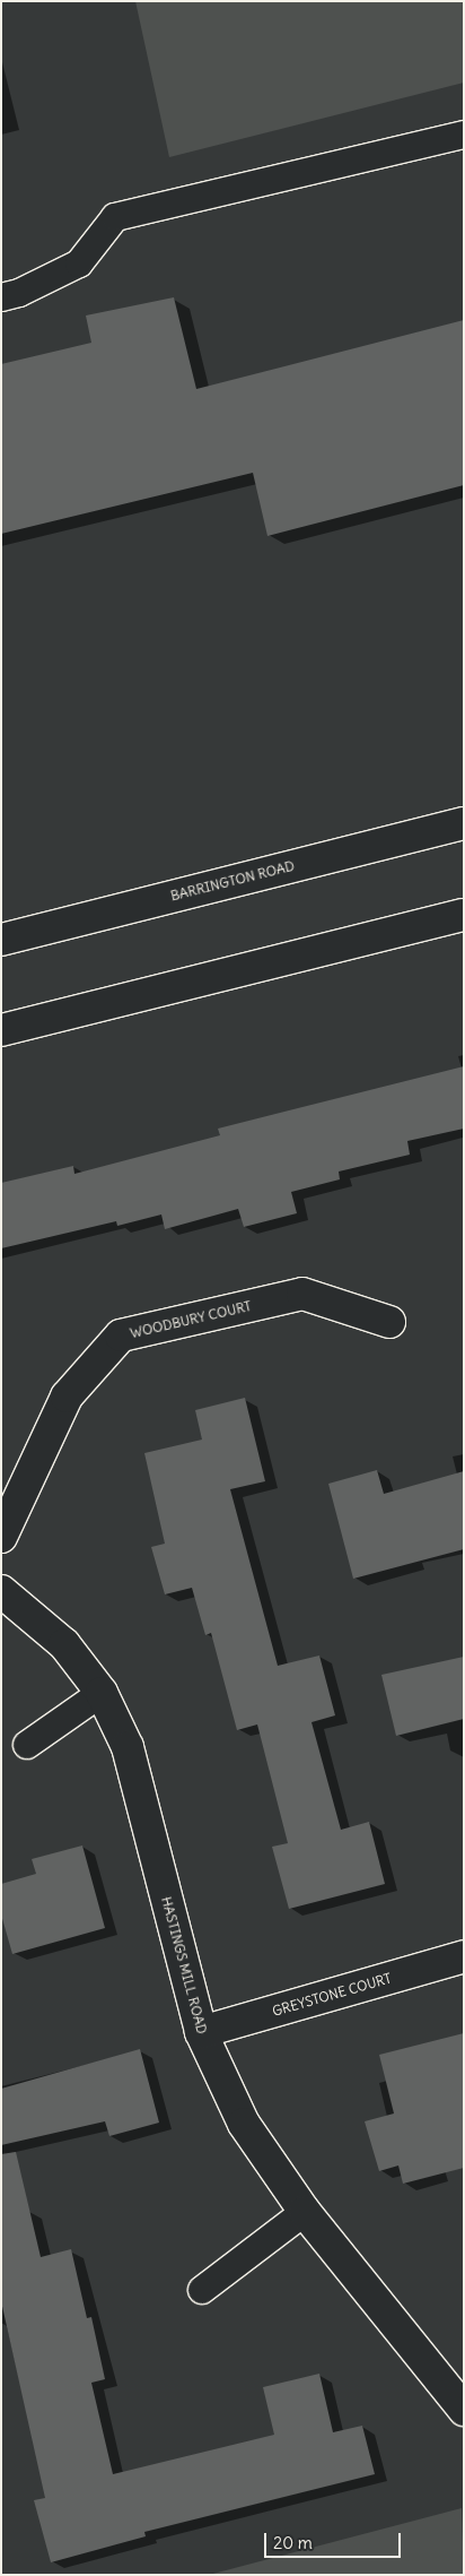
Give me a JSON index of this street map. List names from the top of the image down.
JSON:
{
  "streets": {
    "street": [
      "BARRINGTON ROAD",
      "WOODBURY COURT",
      "HASTINGS MILL ROAD",
      "GREYSTONE COURT"
    ]
  },
  "crossings": [
    ["HASTINGS MILL ROAD", "GREYSTONE COURT"]
  ],
  "scale_bar": "20 m"
}
